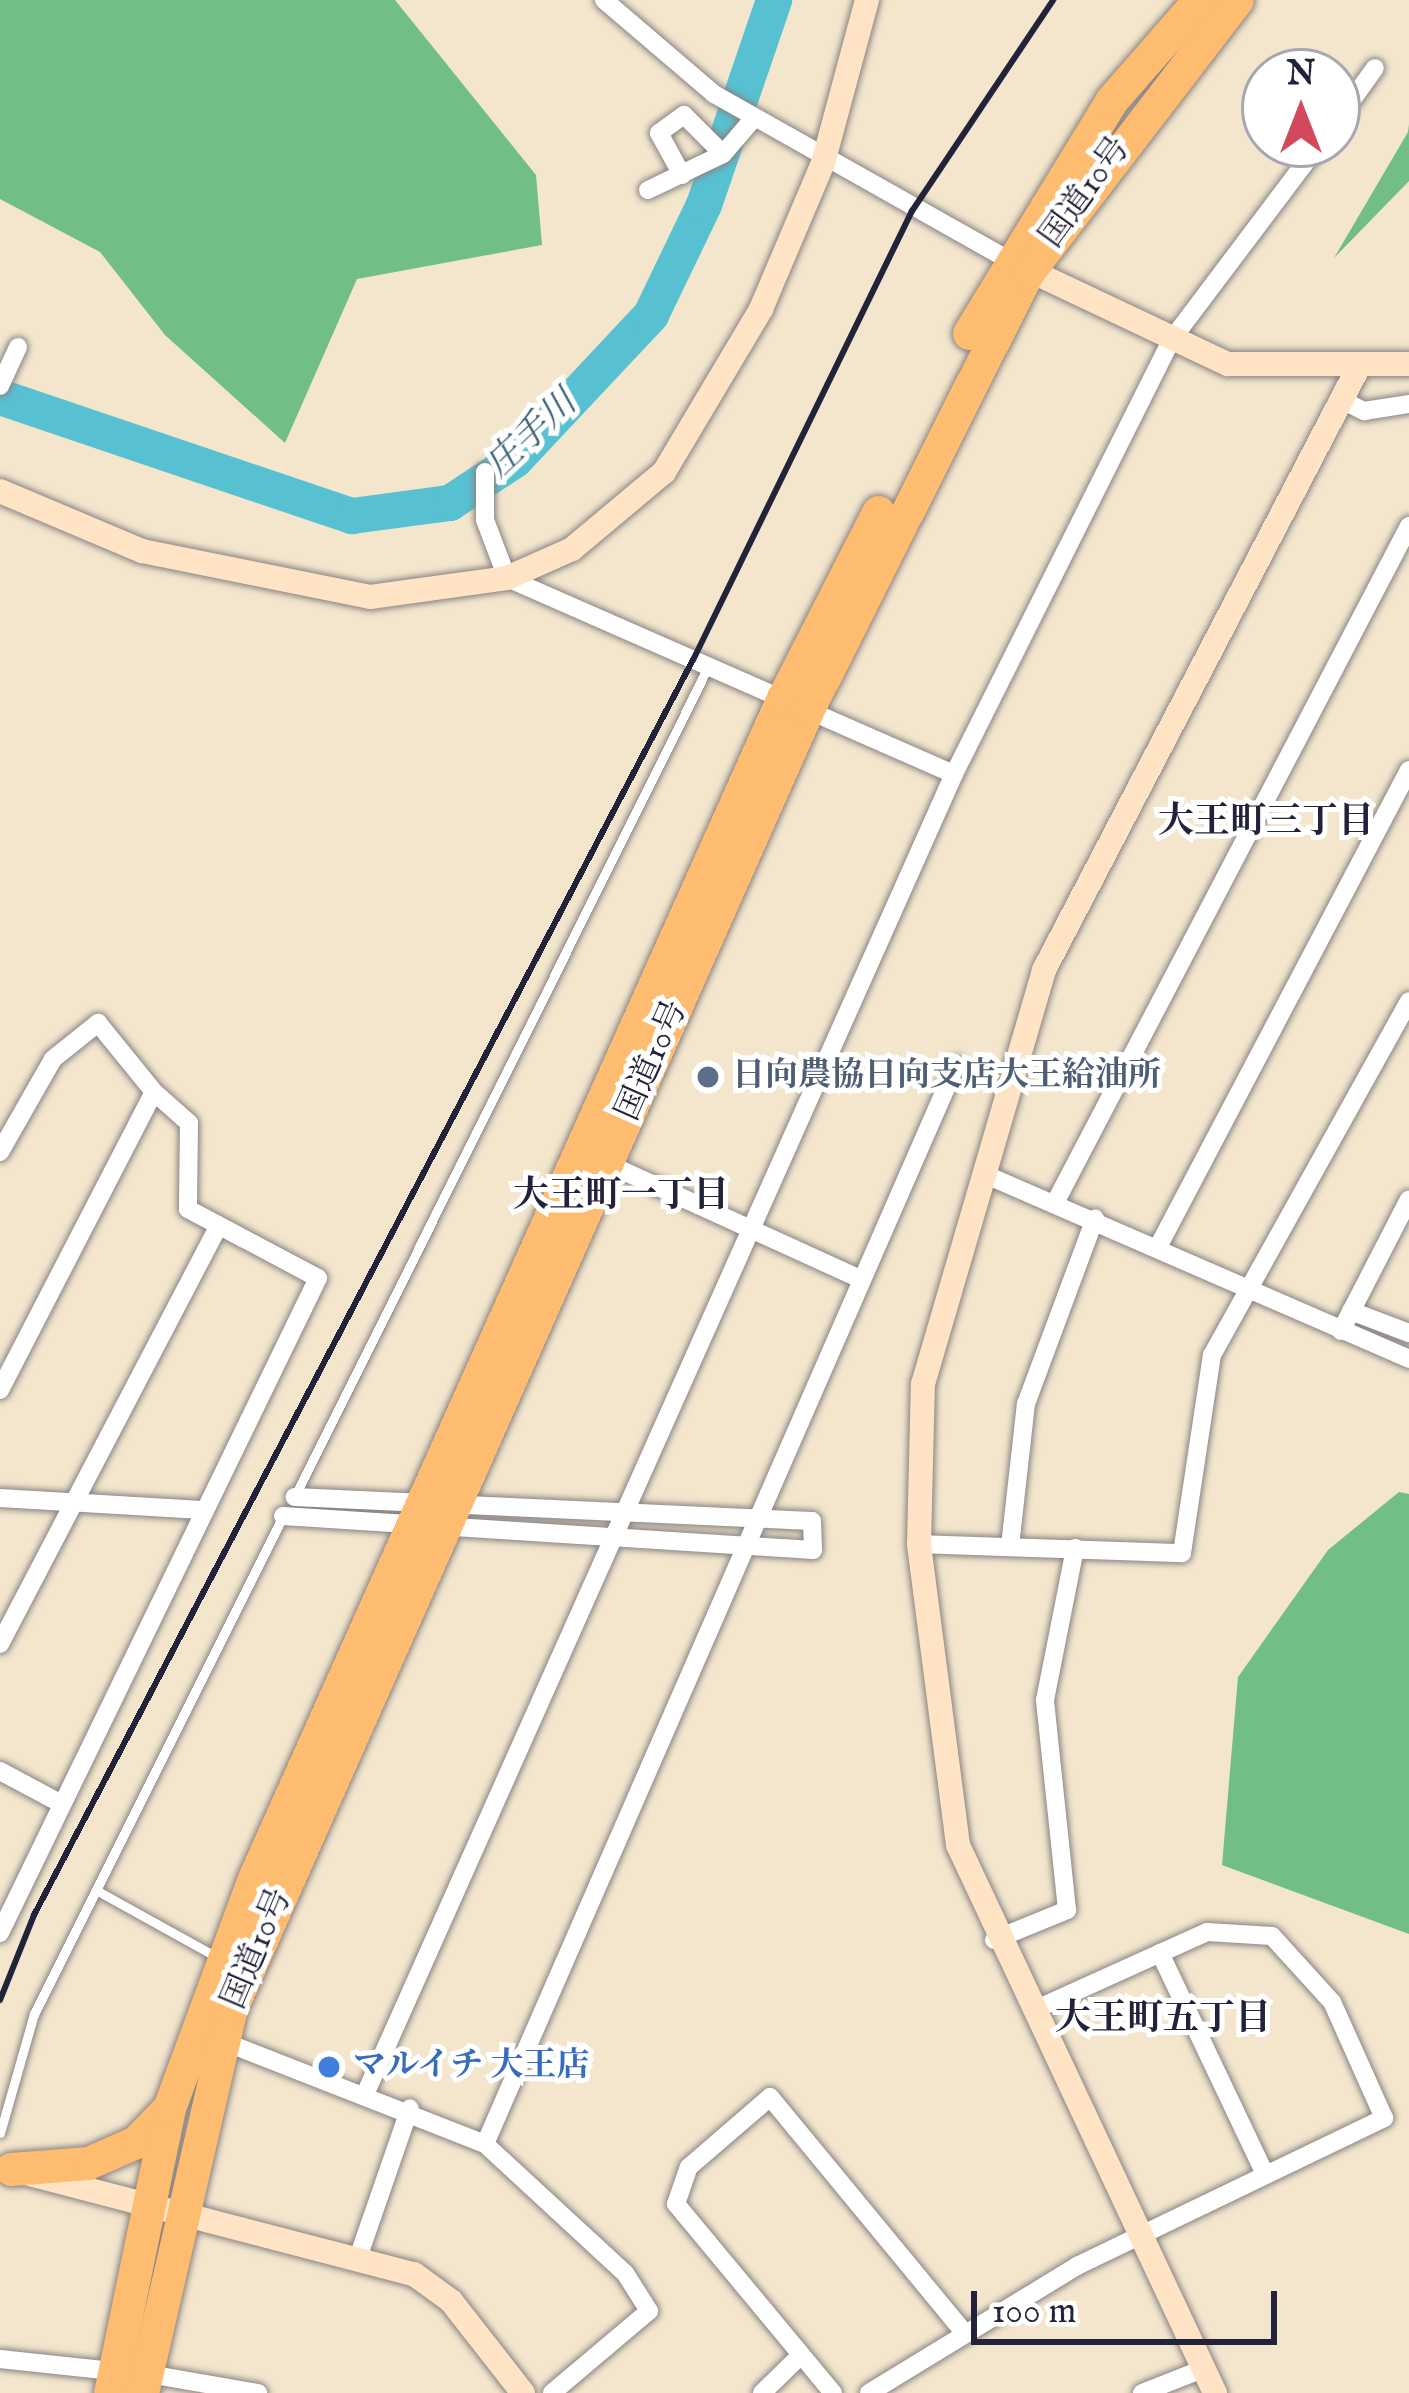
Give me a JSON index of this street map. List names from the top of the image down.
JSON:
{
  "streets": {
    "highway": ["国道10号"]
  },
  "districts": ["大王町三丁目", "大王町一丁目", "大王町五丁目"],
  "water": ["庄手川"],
  "places": ["日向農協日向支店大王給油所", "マルイチ 大王店"],
  "scale_bar": "100 m",
  "north": "top"
}
